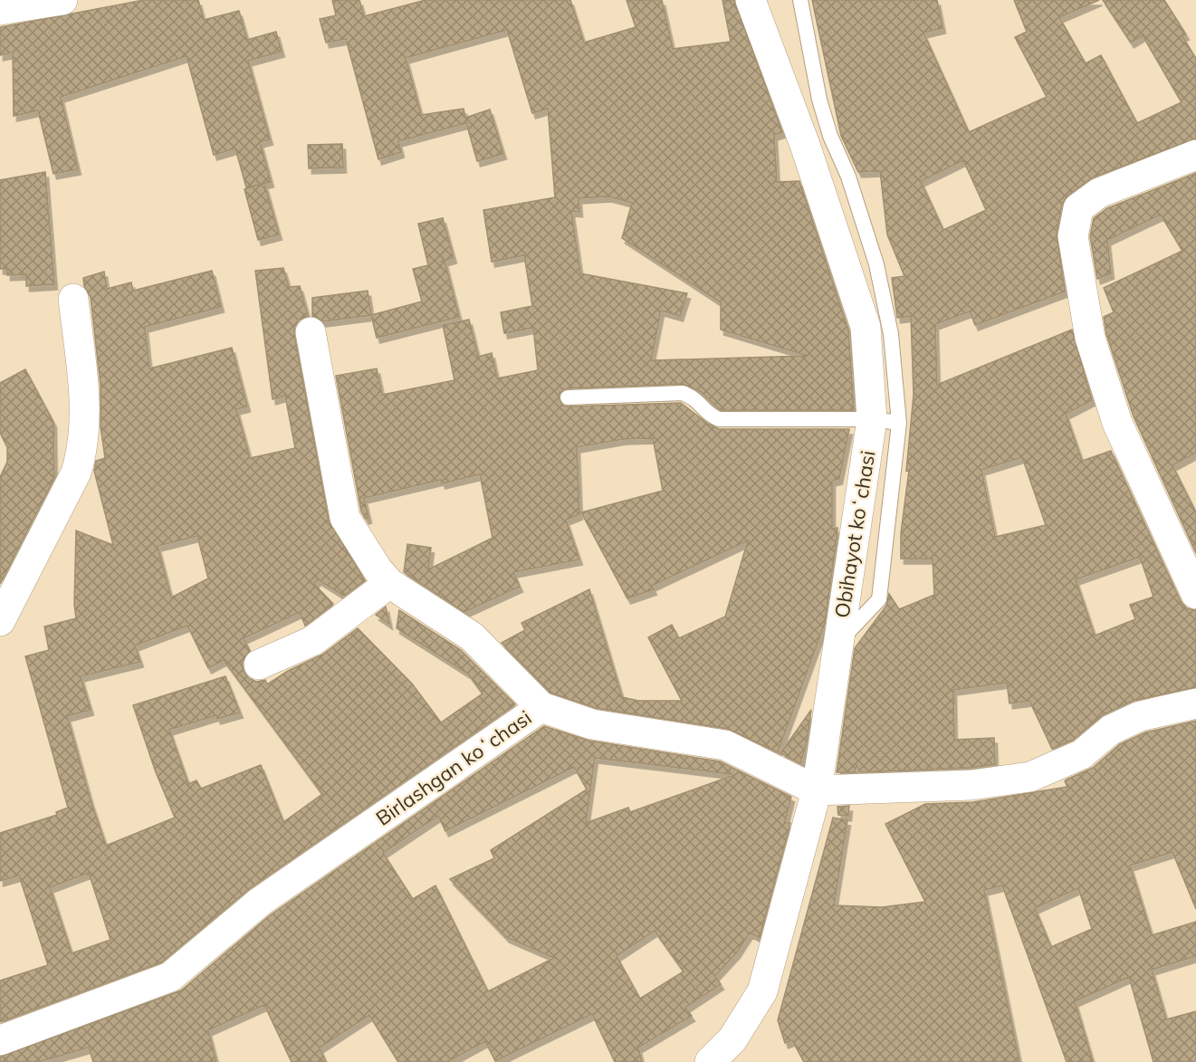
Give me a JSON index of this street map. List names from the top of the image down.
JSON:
{
  "streets": {
    "street": ["Obihayot koʻchasi", "Birlashgan koʻchasi"]
  },
  "crossings": [
    ["Obihayot koʻchasi", "Birlashgan koʻchasi"]
  ]
}
